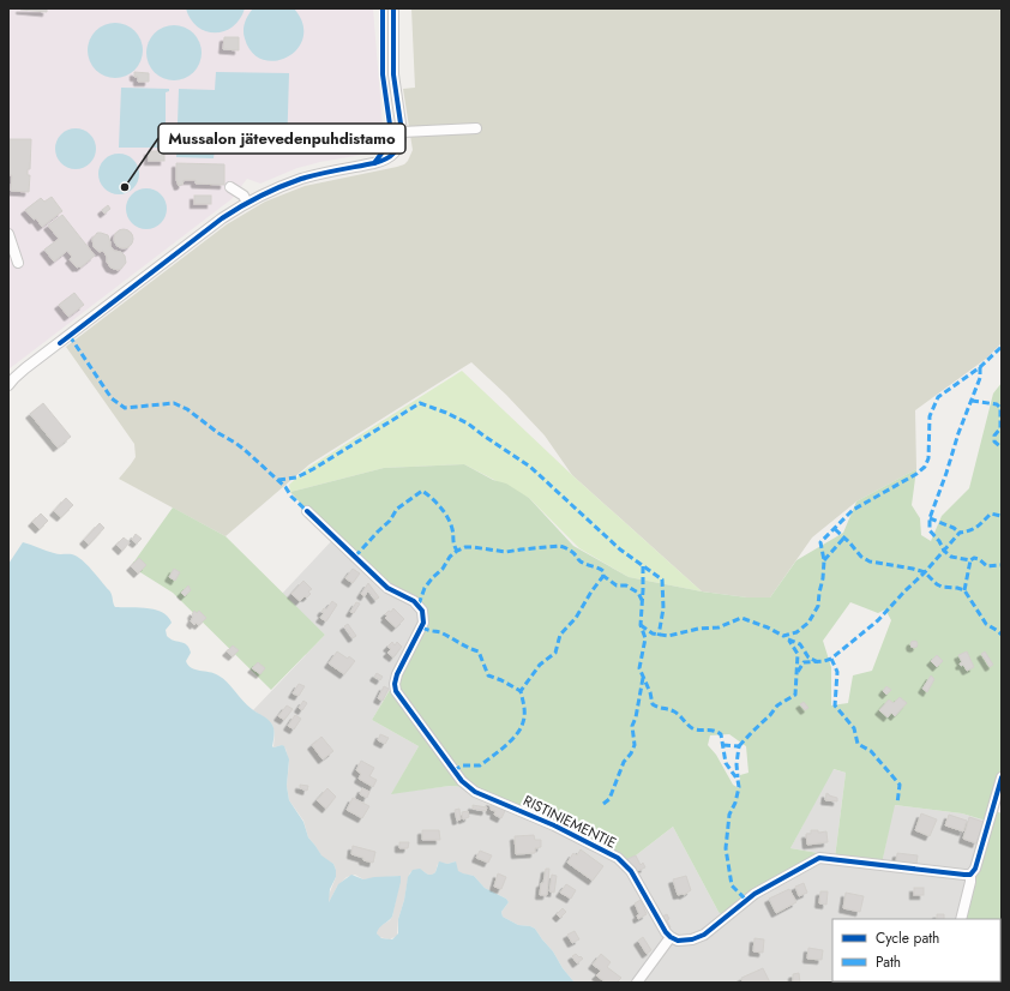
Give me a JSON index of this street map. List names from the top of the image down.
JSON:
{
  "streets": {
    "street": ["RISTINIEMENTIE"]
  },
  "places": ["Mussalon jätevedenpuhdistamo"],
  "legend": ["Cycle path", "Path"]
}
